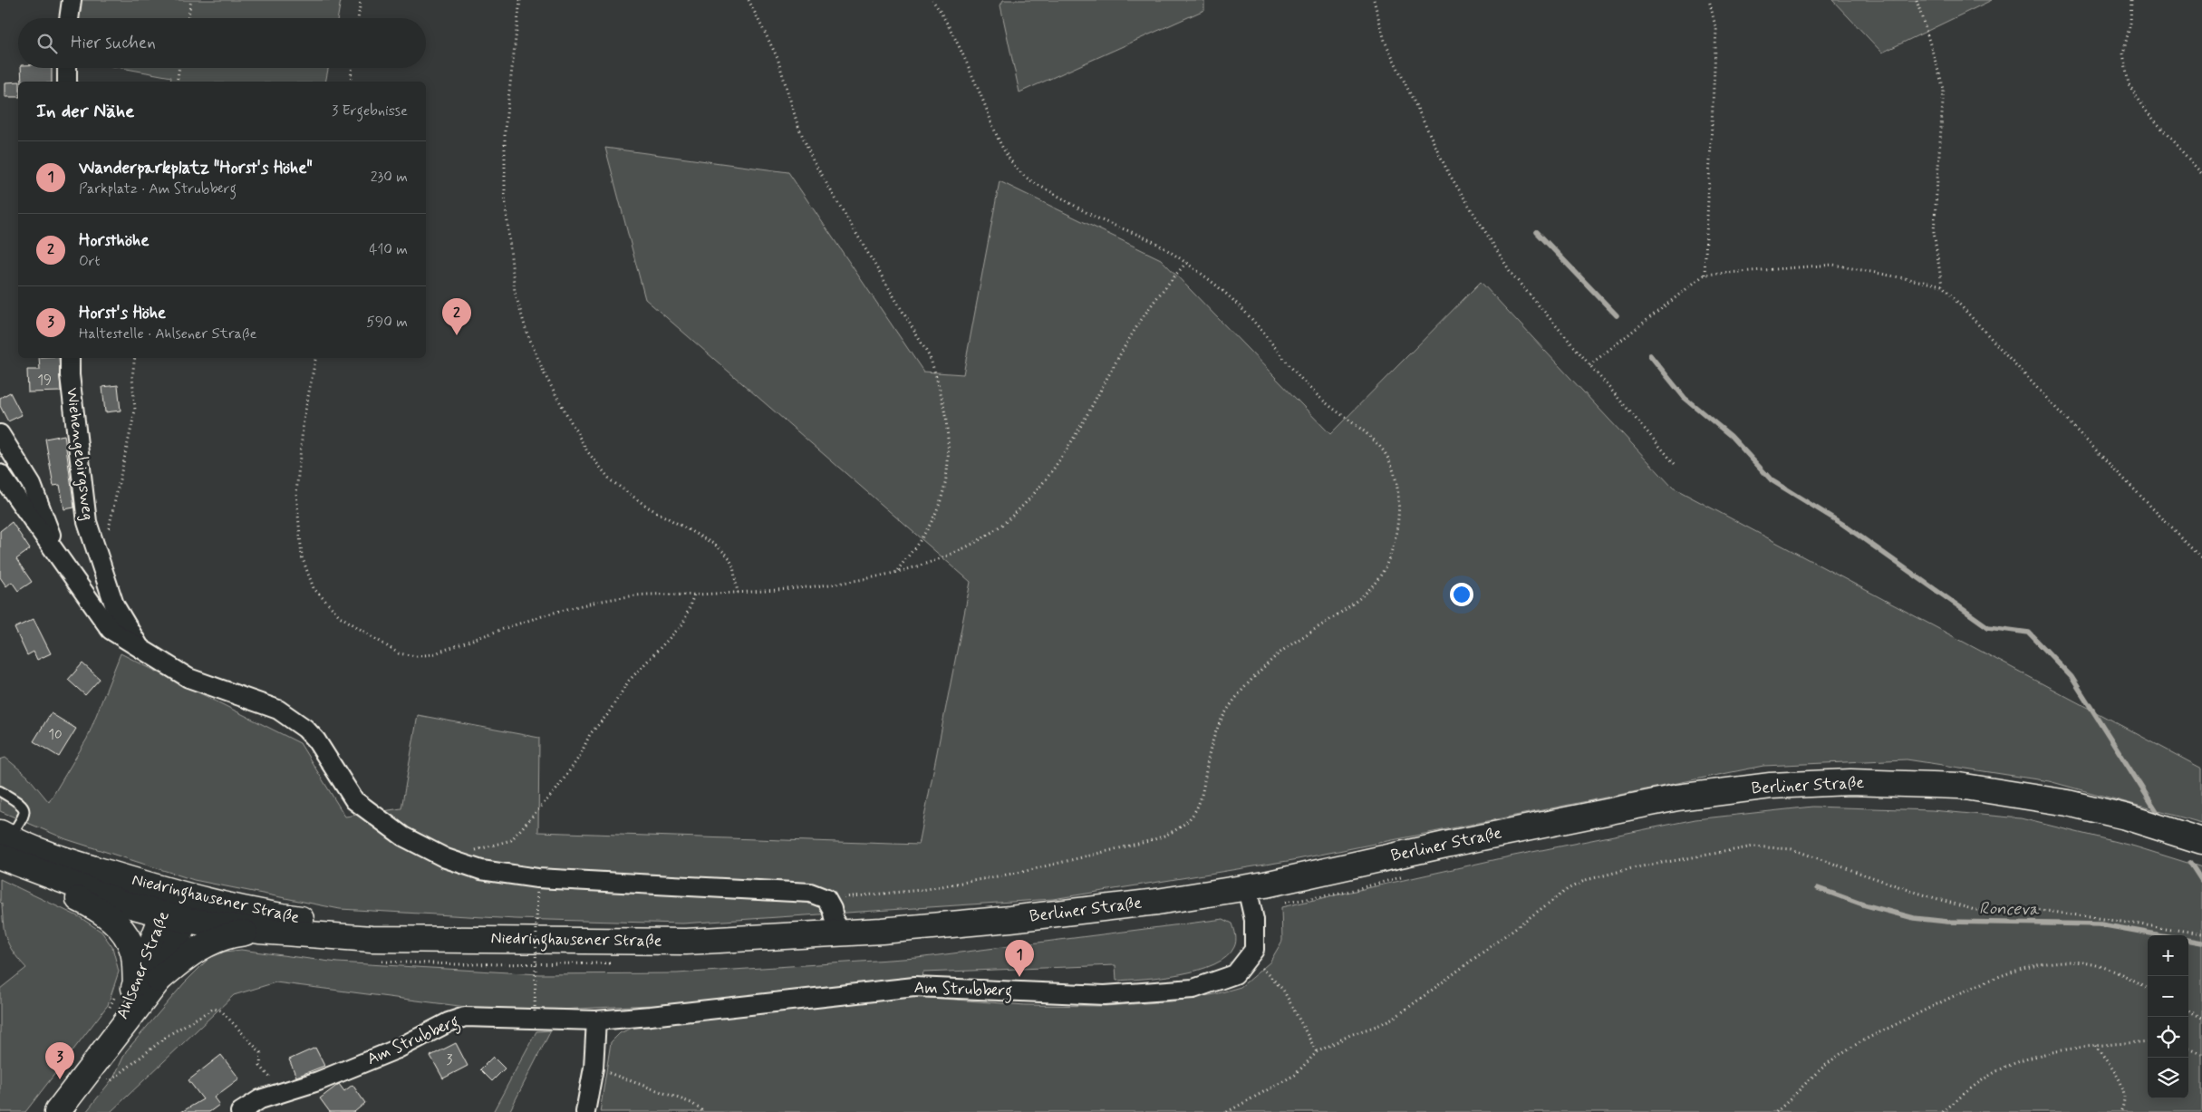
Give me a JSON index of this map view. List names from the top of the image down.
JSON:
{
  "streets": {
    "main road": ["Berliner Straße", "Niedringhausener Straße", "Ahlsener Straße"],
    "street": ["Wiehengebirgsweg", "Am Strubberg"]
  },
  "crossings": [
    ["Berliner Straße", "Niedringhausener Straße"],
    ["Niedringhausener Straße", "Ahlsener Straße"]
  ],
  "water": ["Ronceva"],
  "house_numbers": ["19", "10", "3"],
  "page": {
    "search": "Hier suchen",
    "heading": ["In der Nähe", "3 Ergebnisse"],
    "list": [
      {
        "mark": "1",
        "name": "Wanderparkplatz \"Horst's Höhe\"",
        "note": "Parkplatz · Am Strubberg",
        "value": "230 m"
      },
      {
        "mark": "2",
        "name": "Horsthöhe",
        "note": "Ort",
        "value": "410 m"
      },
      {
        "mark": "3",
        "name": "Horst's Höhe",
        "note": "Haltestelle · Ahlsener Straße",
        "value": "590 m"
      }
    ],
    "pins": ["2", "1", "3"],
    "map_buttons": ["+", "−"]
  }
}
